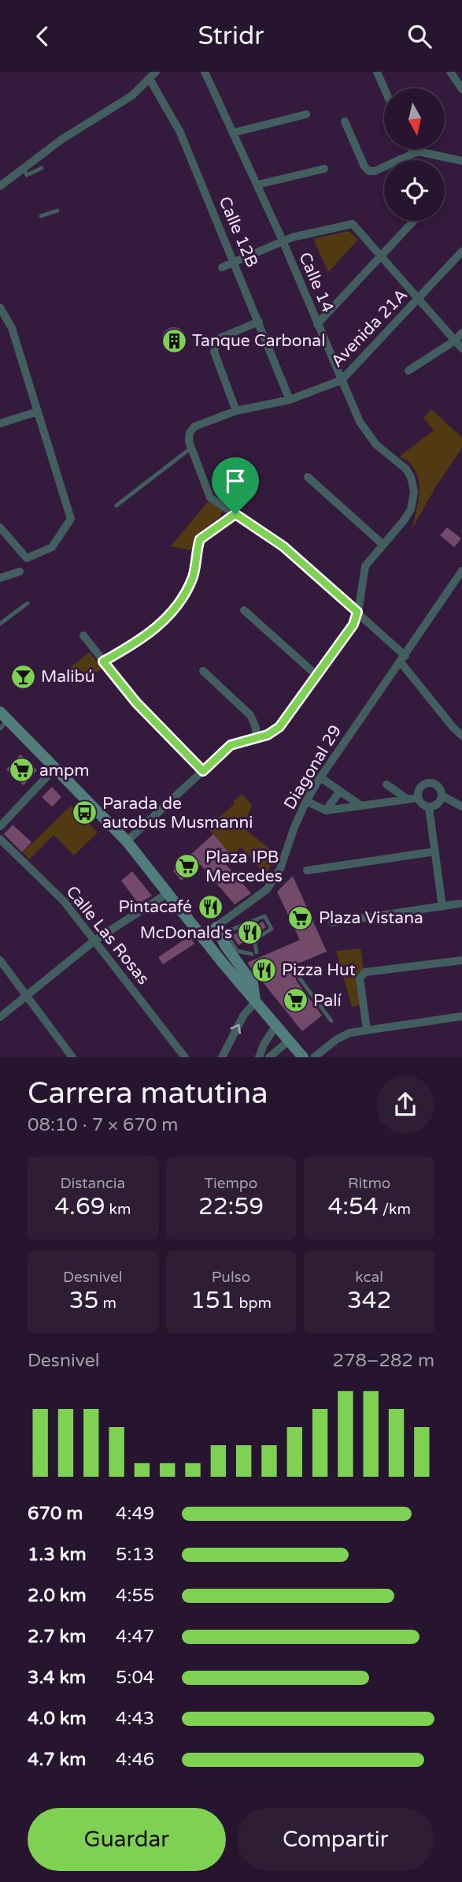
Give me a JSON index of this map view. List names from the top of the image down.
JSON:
{
  "streets": {
    "street": [
      "Calle 12B",
      "Calle 14",
      "Avenida 21A",
      "Diagonal 29",
      "Calle Las Rosas"
    ]
  },
  "crossings": [
    ["Calle 12B", "Avenida 21A"],
    ["Calle 14", "Avenida 21A"]
  ],
  "places": {
    "building": ["Tanque Carbonal"],
    "bar": ["Malibú"],
    "supermarket": [
      "ampm",
      "Plaza IPB Mercedes",
      "Plaza Vistana",
      "Palí"
    ],
    "bus stop": ["Parada de autobus Musmanni"],
    "restaurant": ["Pintacafé", "McDonald's", "Pizza Hut"]
  },
  "north": "bottom",
  "page": {
    "header": "Stridr",
    "heading": ["Carrera matutina", "08:10 · 7 × 670 m"],
    "stats": [
      ["Distancia", "4.69 km"],
      ["Tiempo", "22:59"],
      ["Ritmo", "4:54 /km"],
      ["Desnivel", "35 m"],
      ["Pulso", "151 bpm"],
      ["kcal", "342"]
    ],
    "chart": ["Desnivel", "278–282 m"],
    "list": [
      {
        "name": "670 m",
        "note": "4:49"
      },
      {
        "name": "1.3 km",
        "note": "5:13"
      },
      {
        "name": "2.0 km",
        "note": "4:55"
      },
      {
        "name": "2.7 km",
        "note": "4:47"
      },
      {
        "name": "3.4 km",
        "note": "5:04"
      },
      {
        "name": "4.0 km",
        "note": "4:43"
      },
      {
        "name": "4.7 km",
        "note": "4:46"
      }
    ],
    "buttons": ["Guardar", "Compartir"]
  }
}
